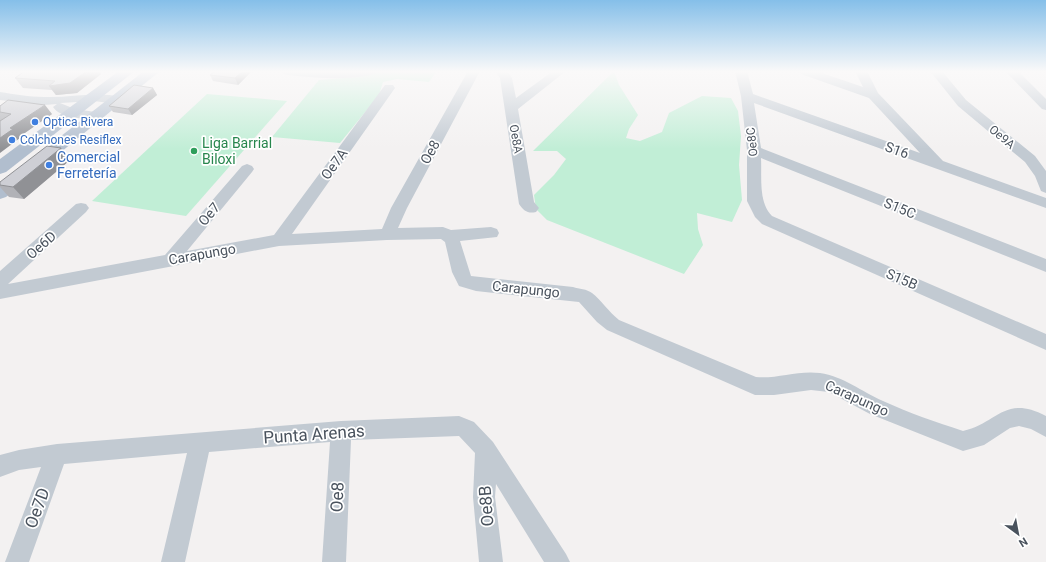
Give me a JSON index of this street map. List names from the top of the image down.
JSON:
{
  "streets": {
    "street": [
      "Oe9A",
      "Oe8A",
      "Oe8C",
      "S16",
      "Oe8",
      "Oe7A",
      "S15C",
      "Oe7",
      "Oe6D",
      "Carapungo",
      "S15B",
      "Punta Arenas",
      "Oe8B",
      "Oe7D"
    ]
  },
  "crossings": [
    ["Oe8C", "S15C"],
    ["Oe8C", "S15B"],
    ["Oe8", "Carapungo"],
    ["Oe8", "Punta Arenas"],
    ["Oe7A", "Carapungo"],
    ["Oe7", "Carapungo"],
    ["Punta Arenas", "Oe8B"],
    ["Punta Arenas", "Oe7D"]
  ],
  "places": [
    "Optica Rivera",
    "Colchones Resiflex",
    "Liga Barrial Biloxi",
    "Comercial Ferretería"
  ],
  "north": "bottom right"
}
